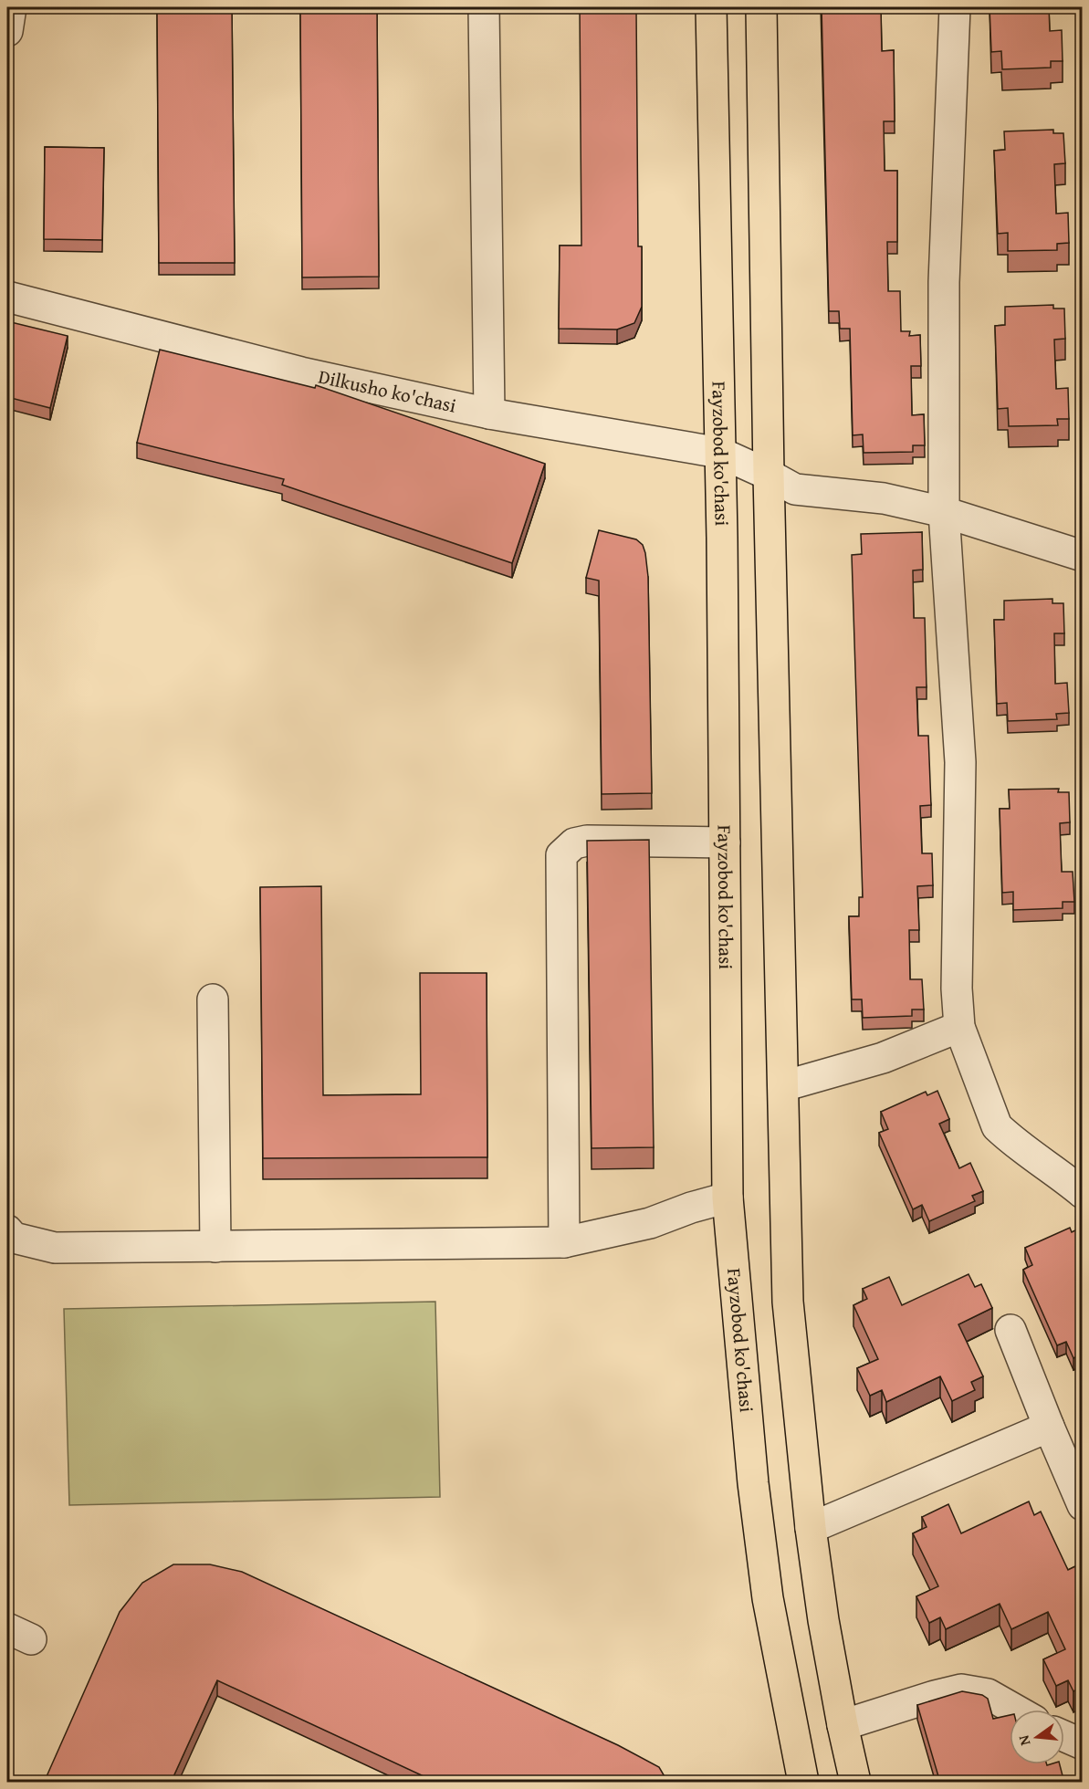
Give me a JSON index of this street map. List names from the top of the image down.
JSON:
{
  "streets": {
    "main road": ["Fayzobod ko'chasi"],
    "street": ["Dilkusho ko'chasi"]
  },
  "crossings": [
    ["Dilkusho ko'chasi", "Fayzobod ko'chasi"]
  ],
  "north": "left"
}
